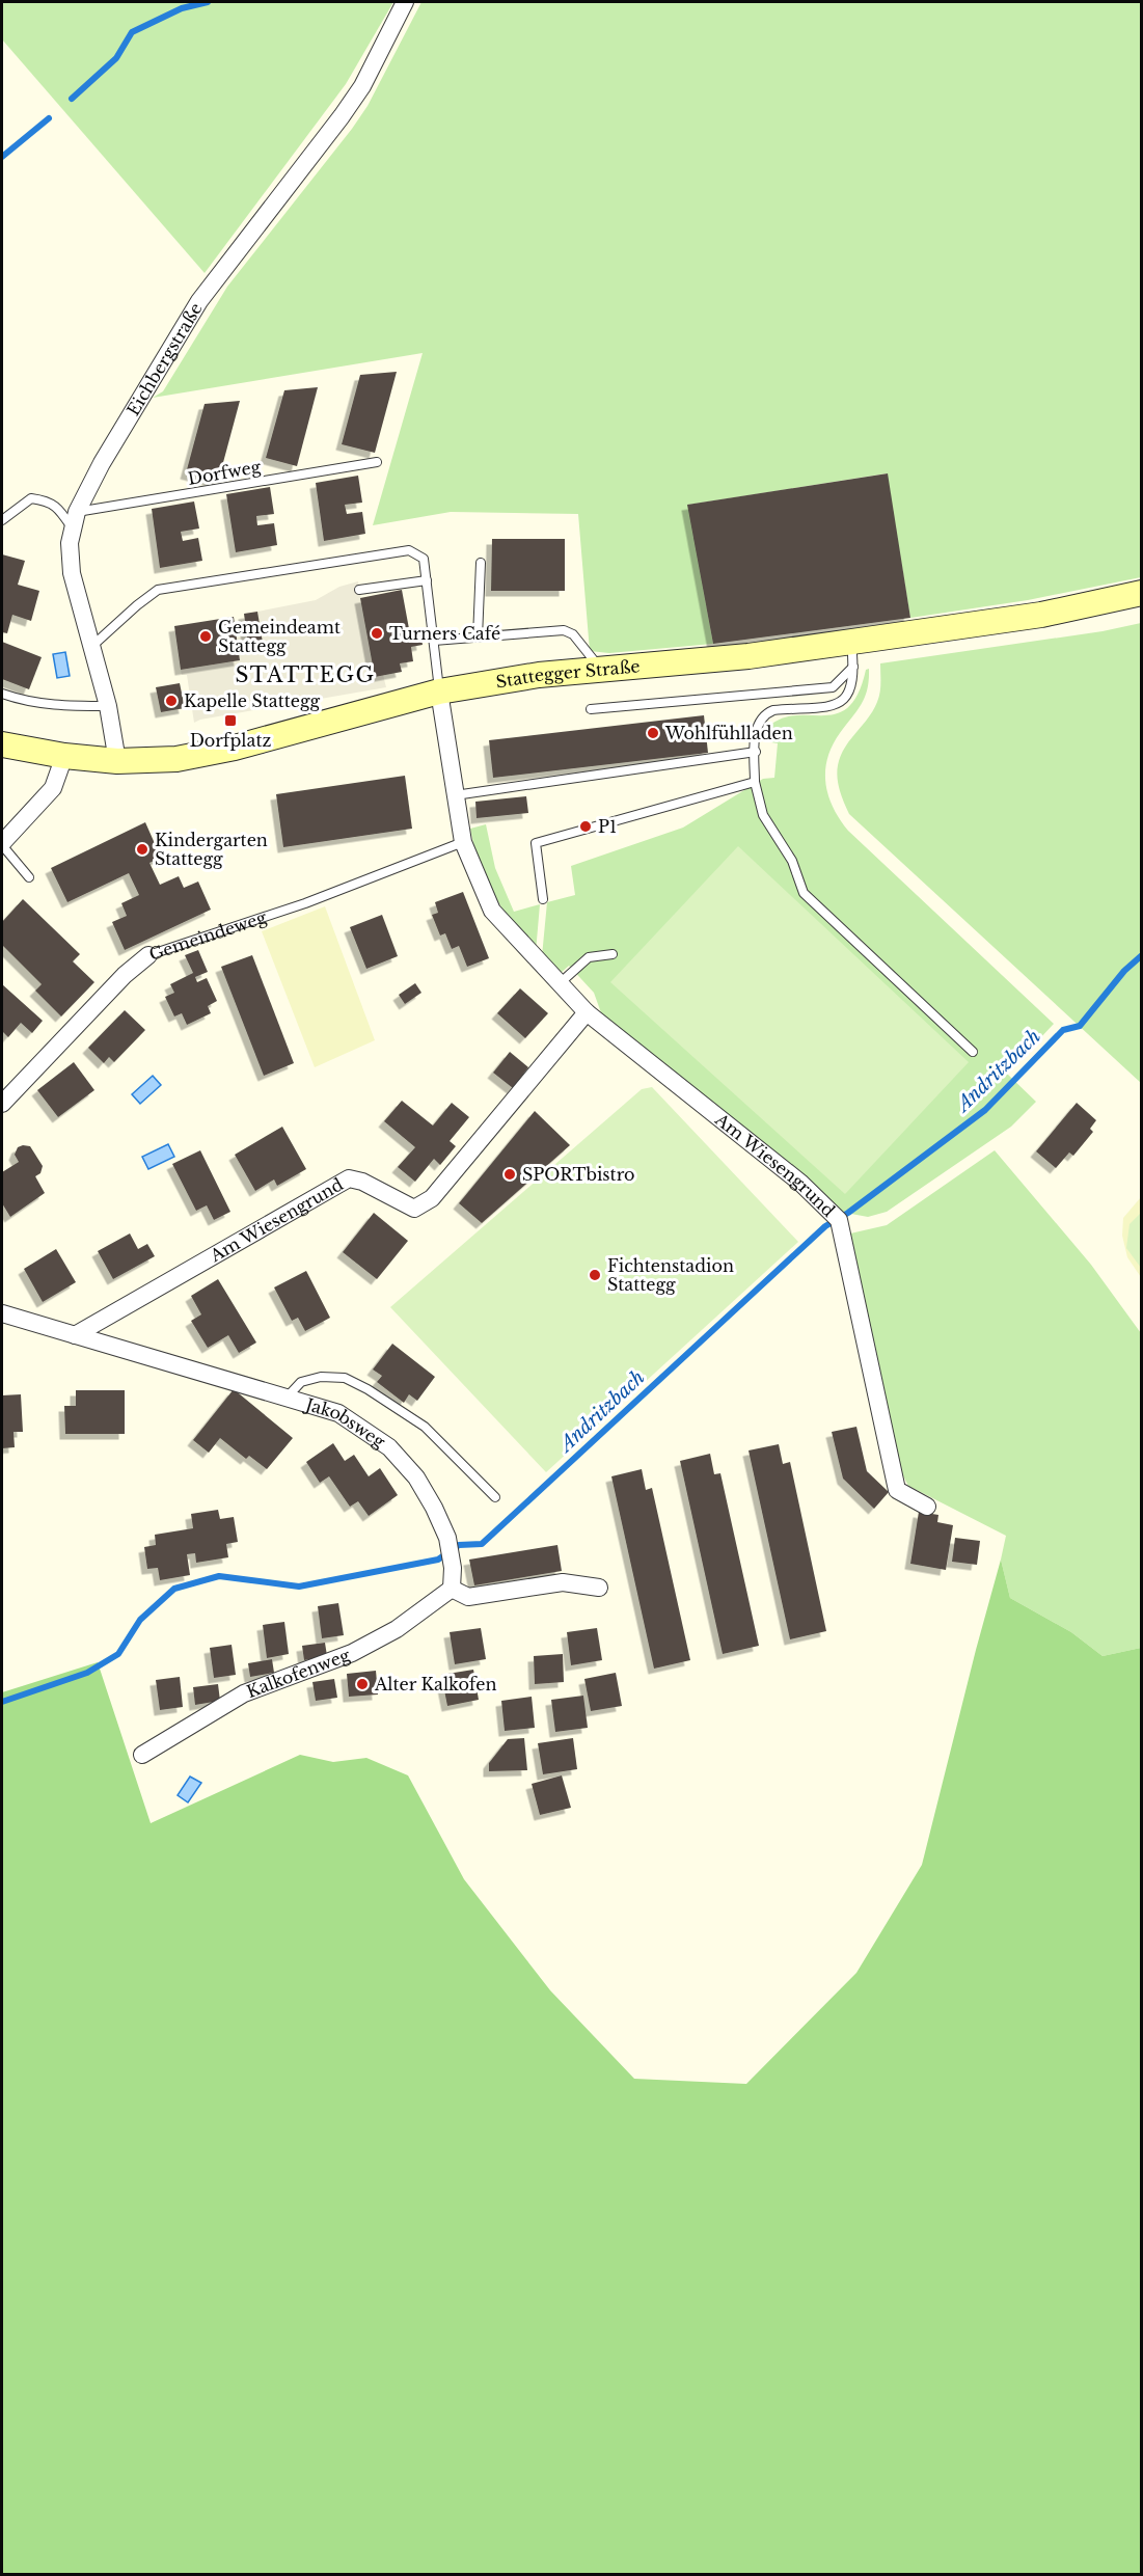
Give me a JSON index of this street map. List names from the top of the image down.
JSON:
{
  "streets": {
    "main road": ["Stattegger Straße"],
    "street": [
      "Eichbergstraße",
      "Gemeindeweg",
      "Am Wiesengrund",
      "Jakobsweg",
      "Kalkofenweg"
    ],
    "lane": ["Dorfweg"]
  },
  "crossings": [
    ["Eichbergstraße", "Dorfweg"],
    ["Eichbergstraße", "Stattegger Straße"],
    ["Stattegger Straße", "Am Wiesengrund"],
    ["Gemeindeweg", "Am Wiesengrund"],
    ["Am Wiesengrund", "Jakobsweg"],
    ["Jakobsweg", "Kalkofenweg"]
  ],
  "districts": ["STATTEGG"],
  "water": ["Andritzbach"],
  "places": {
    "other": [
      "Turners Café",
      "Gemeindeamt Stattegg",
      "Kapelle Stattegg",
      "Wohlfühlladen",
      "P1",
      "Kindergarten Stattegg",
      "SPORTbistro",
      "Fichtenstadion Stattegg",
      "Alter Kalkofen"
    ],
    "transit": ["Dorfplatz"]
  }
}
